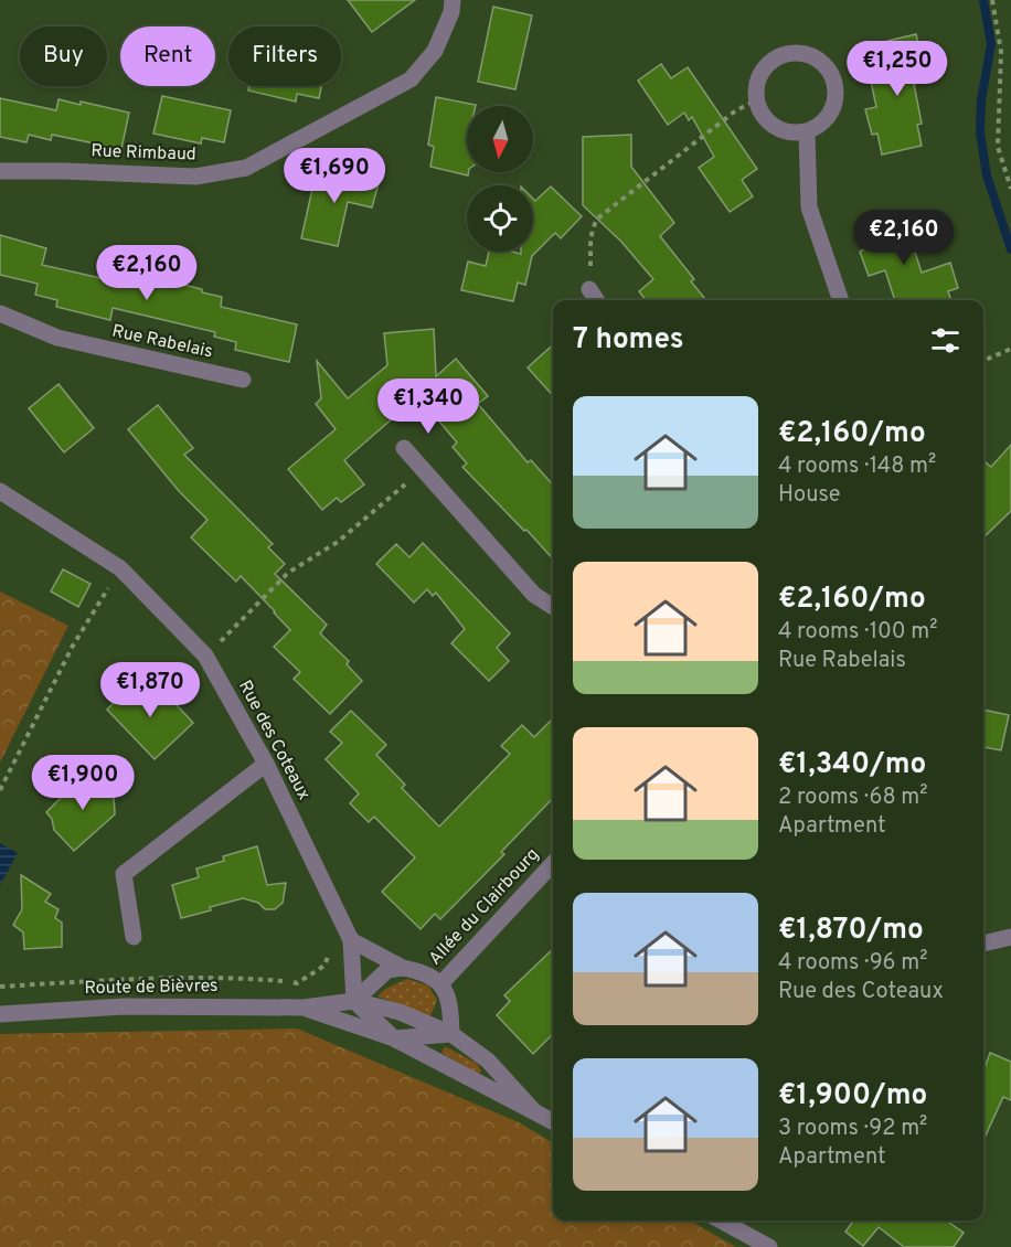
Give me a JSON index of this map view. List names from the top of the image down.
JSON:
{
  "streets": {
    "street": [
      "Rue Rimbaud",
      "Rue Rabelais",
      "Rue des Coteaux",
      "Allée du Clairbourg",
      "Route de Bièvres"
    ]
  },
  "crossings": [
    ["Rue des Coteaux", "Route de Bièvres"]
  ],
  "north": "bottom",
  "page": {
    "chip": ["Buy", "Rent", "Filters"],
    "price": [
      "€1,250",
      "€1,690",
      "€2,160",
      "€2,160",
      "€1,340",
      "€1,870",
      "€1,900"
    ],
    "heading": "7 homes",
    "list": [
      {
        "name": "€2,160/mo",
        "note": "4 rooms · 148 m² · House"
      },
      {
        "name": "€2,160/mo",
        "note": "4 rooms · 100 m² · Rue Rabelais"
      },
      {
        "name": "€1,340/mo",
        "note": "2 rooms · 68 m² · Apartment"
      },
      {
        "name": "€1,870/mo",
        "note": "4 rooms · 96 m² · Rue des Coteaux"
      },
      {
        "name": "€1,900/mo",
        "note": "3 rooms · 92 m² · Apartment"
      }
    ]
  }
}
